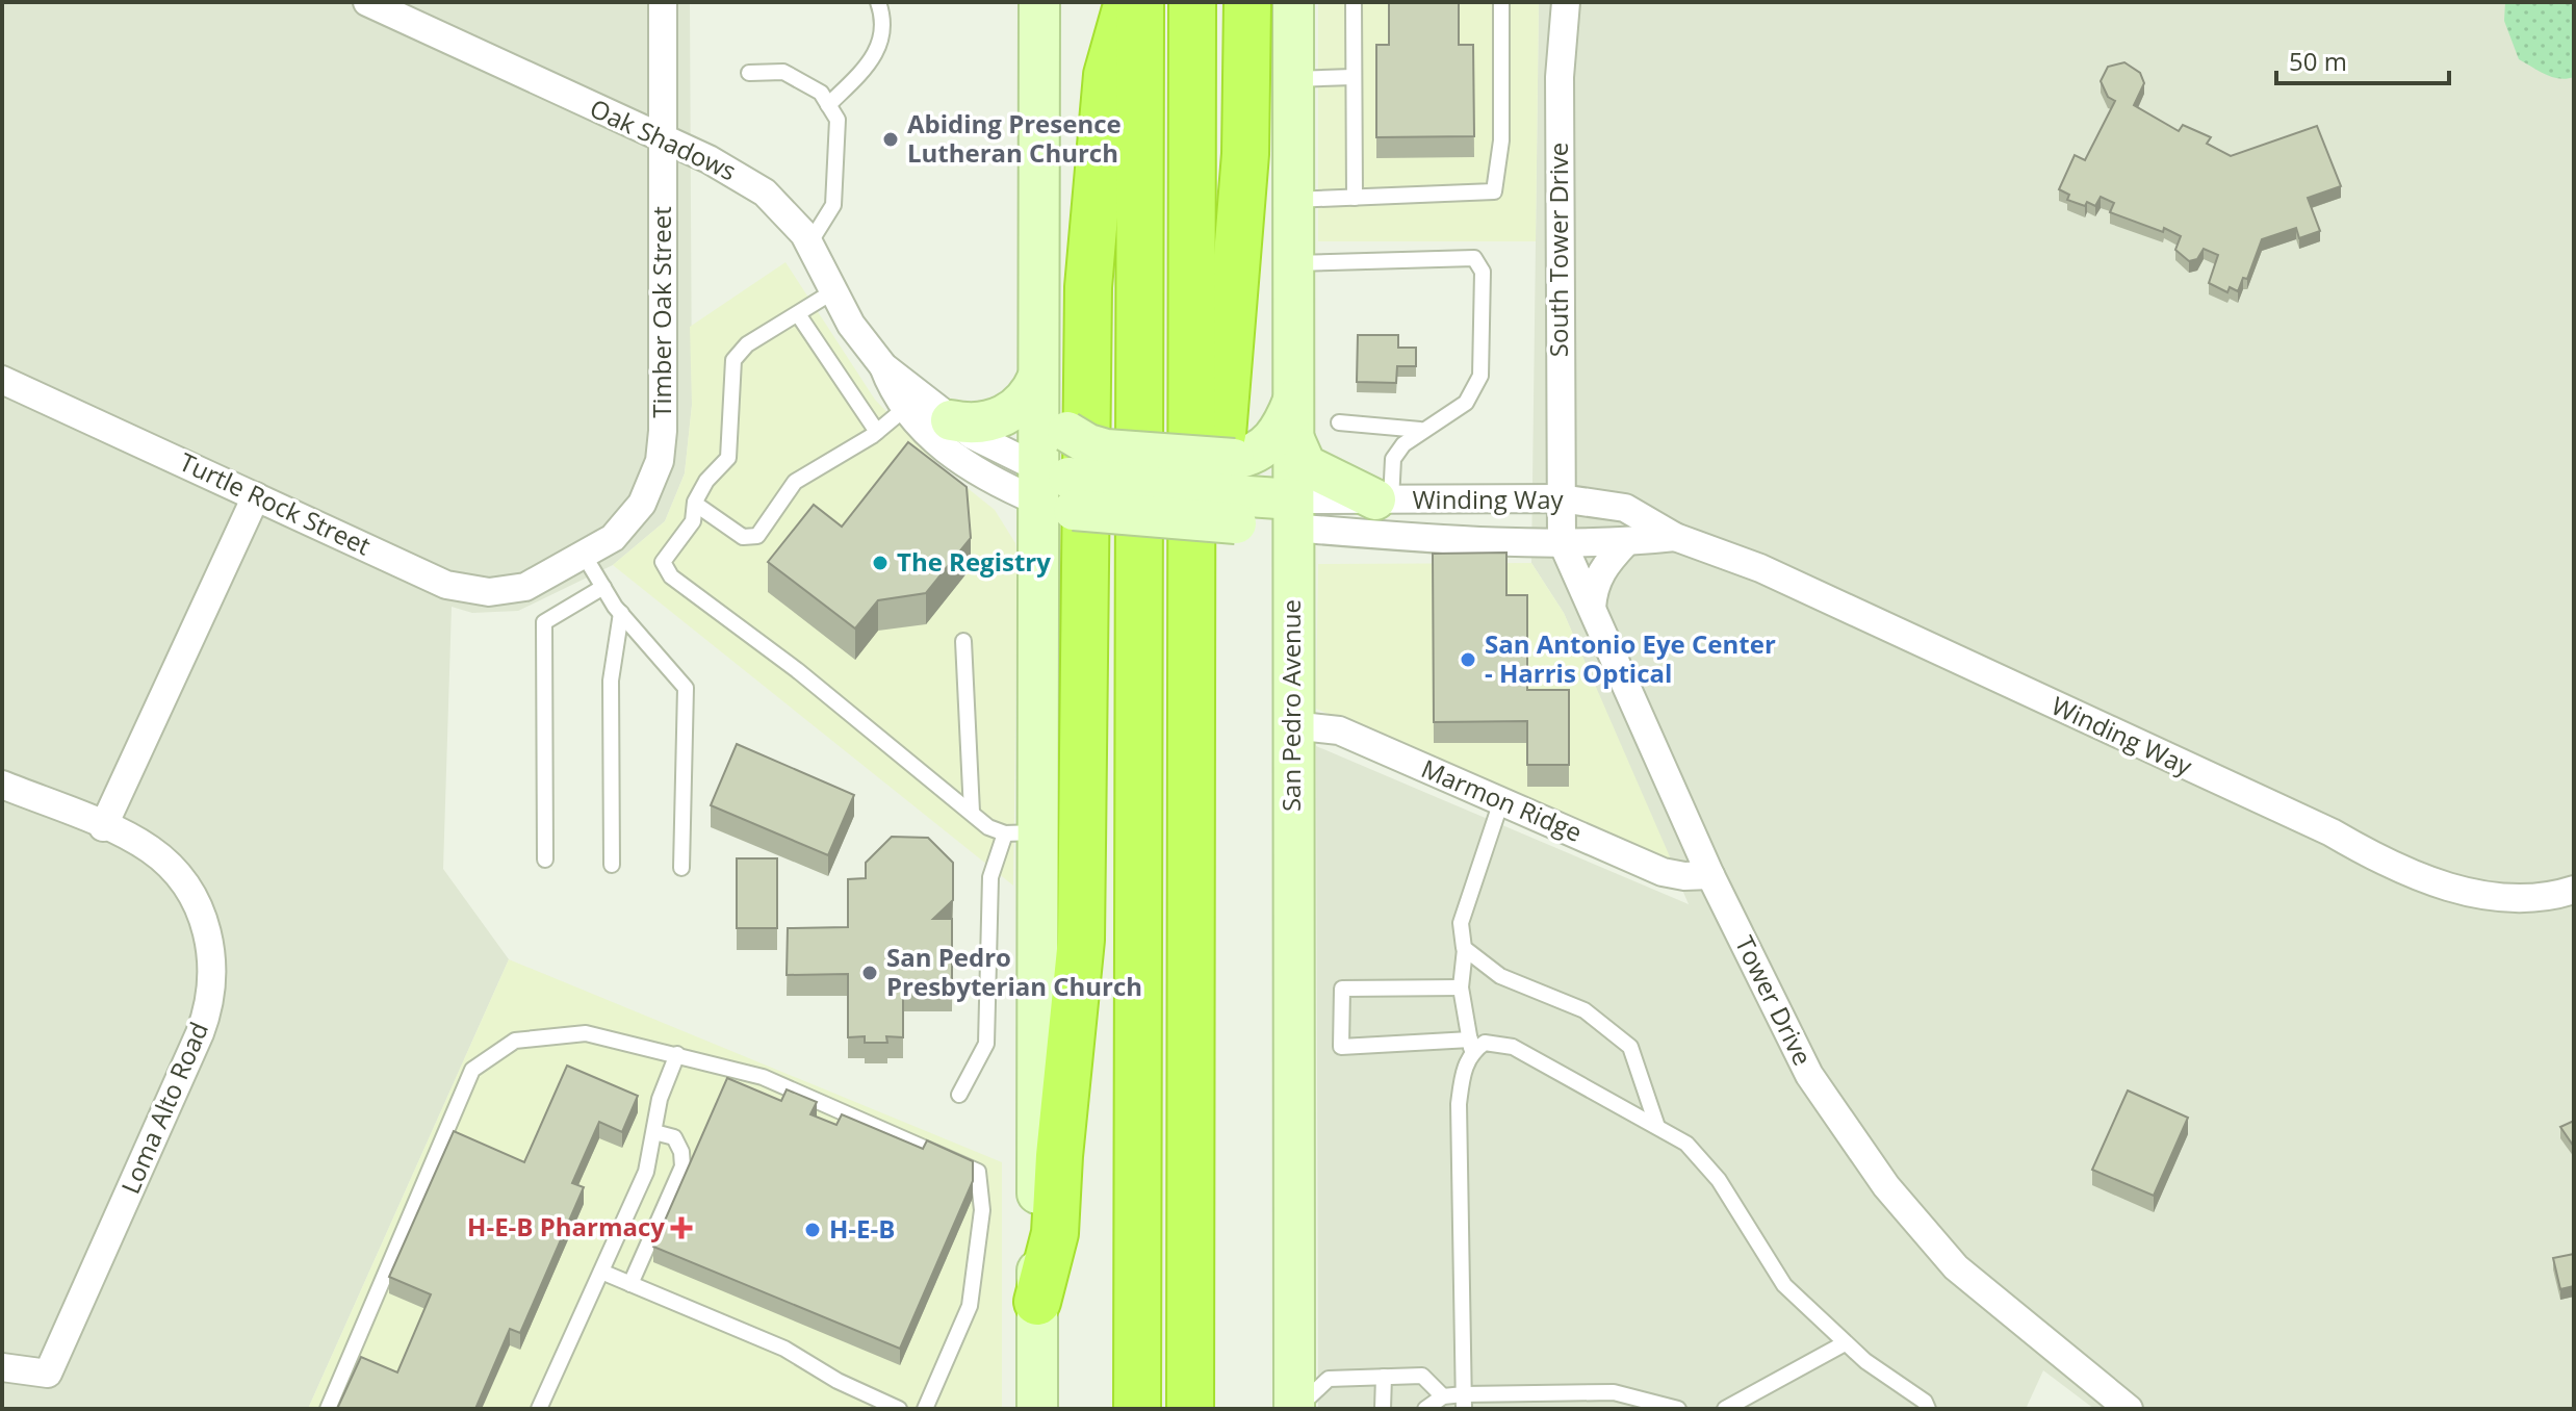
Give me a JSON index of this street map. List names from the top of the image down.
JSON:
{
  "streets": {
    "main road": ["San Pedro Avenue"],
    "street": [
      "Oak Shadows",
      "South Tower Drive",
      "Timber Oak Street",
      "Winding Way",
      "Turtle Rock Street",
      "Marmon Ridge",
      "Tower Drive",
      "Loma Alto Road"
    ]
  },
  "crossings": [
    ["Oak Shadows", "Timber Oak Street"],
    ["South Tower Drive", "Winding Way"],
    ["South Tower Drive", "Tower Drive"],
    ["Timber Oak Street", "Turtle Rock Street"],
    ["Winding Way", "San Pedro Avenue"],
    ["Winding Way", "Tower Drive"],
    ["San Pedro Avenue", "Marmon Ridge"],
    ["Marmon Ridge", "Tower Drive"]
  ],
  "places": {
    "other": [
      "Abiding Presence Lutheran Church",
      "The Registry",
      "San Antonio Eye Center - Harris Optical",
      "San Pedro Presbyterian Church",
      "H-E-B"
    ],
    "health": ["H-E-B Pharmacy"]
  },
  "scale_bar": "50 m"
}
